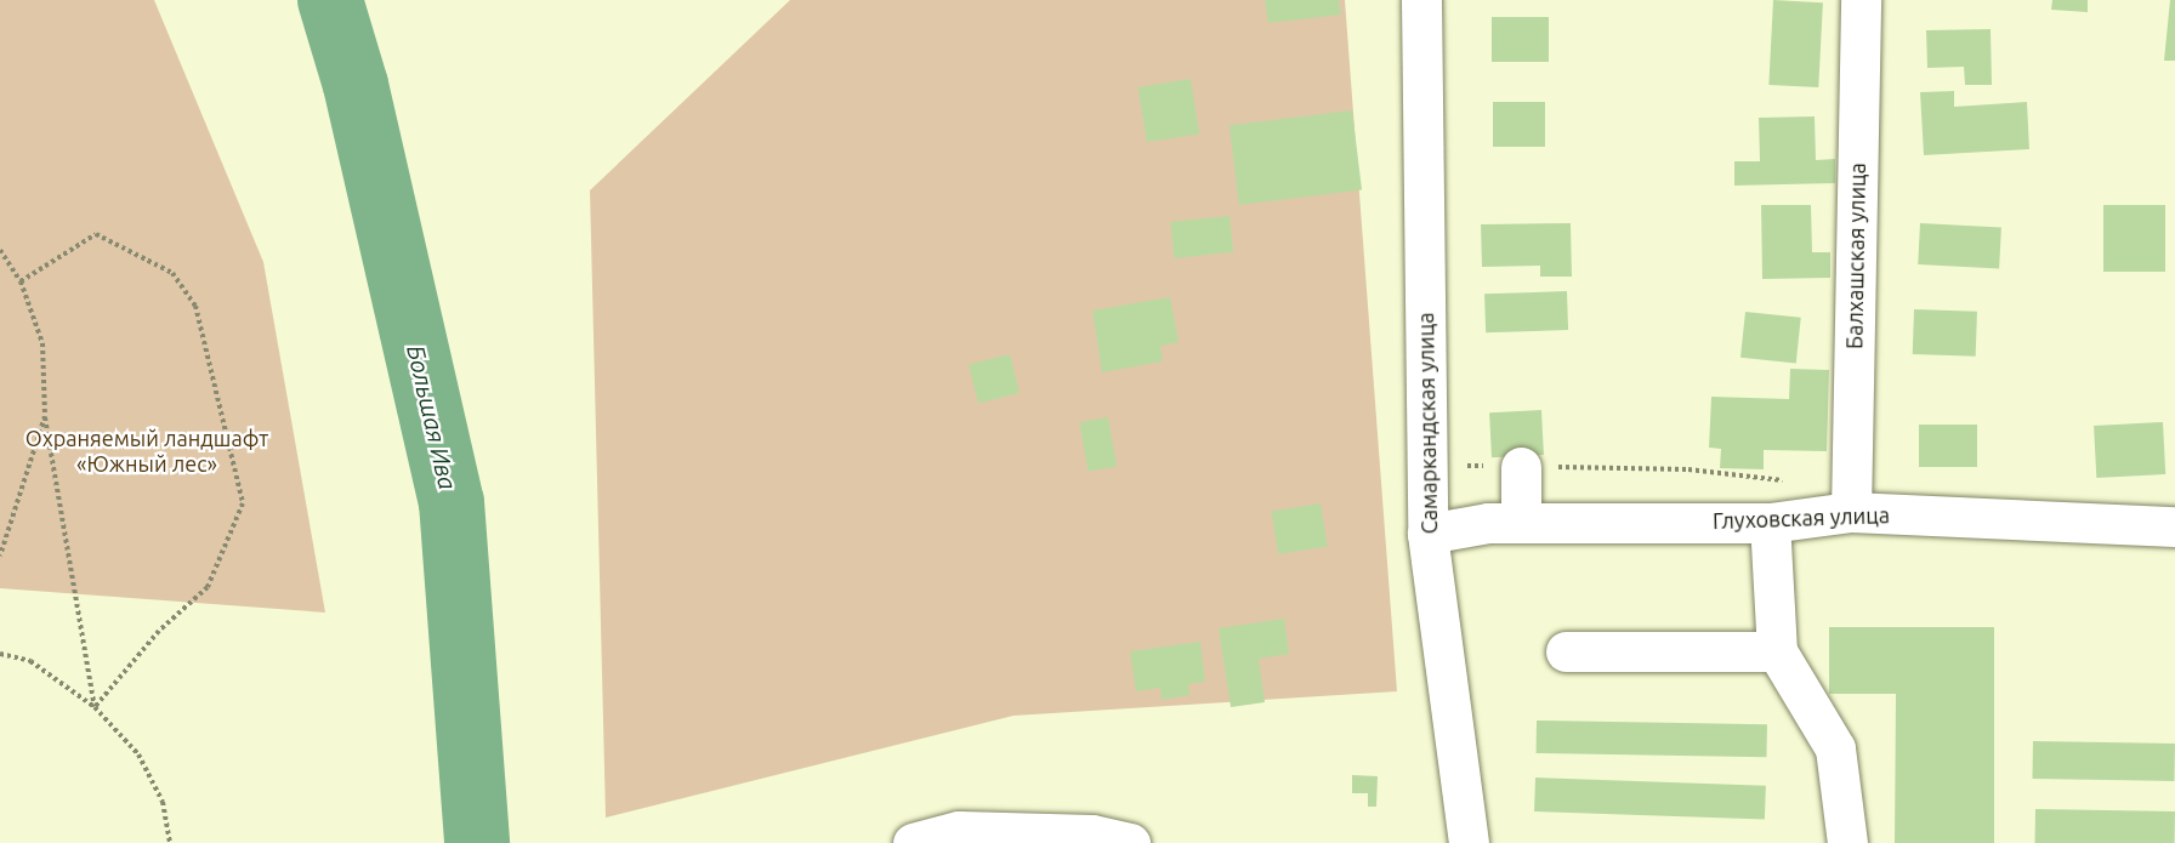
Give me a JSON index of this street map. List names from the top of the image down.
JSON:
{
  "streets": {
    "street": ["Балхашская улица", "Самаркандская улица", "Глуховская улица"]
  },
  "crossings": [
    ["Балхашская улица", "Глуховская улица"],
    ["Самаркандская улица", "Глуховская улица"]
  ],
  "water": ["Большая Ива"],
  "parks": ["Охраняемый ландшафт «Южный лес»"]
}
